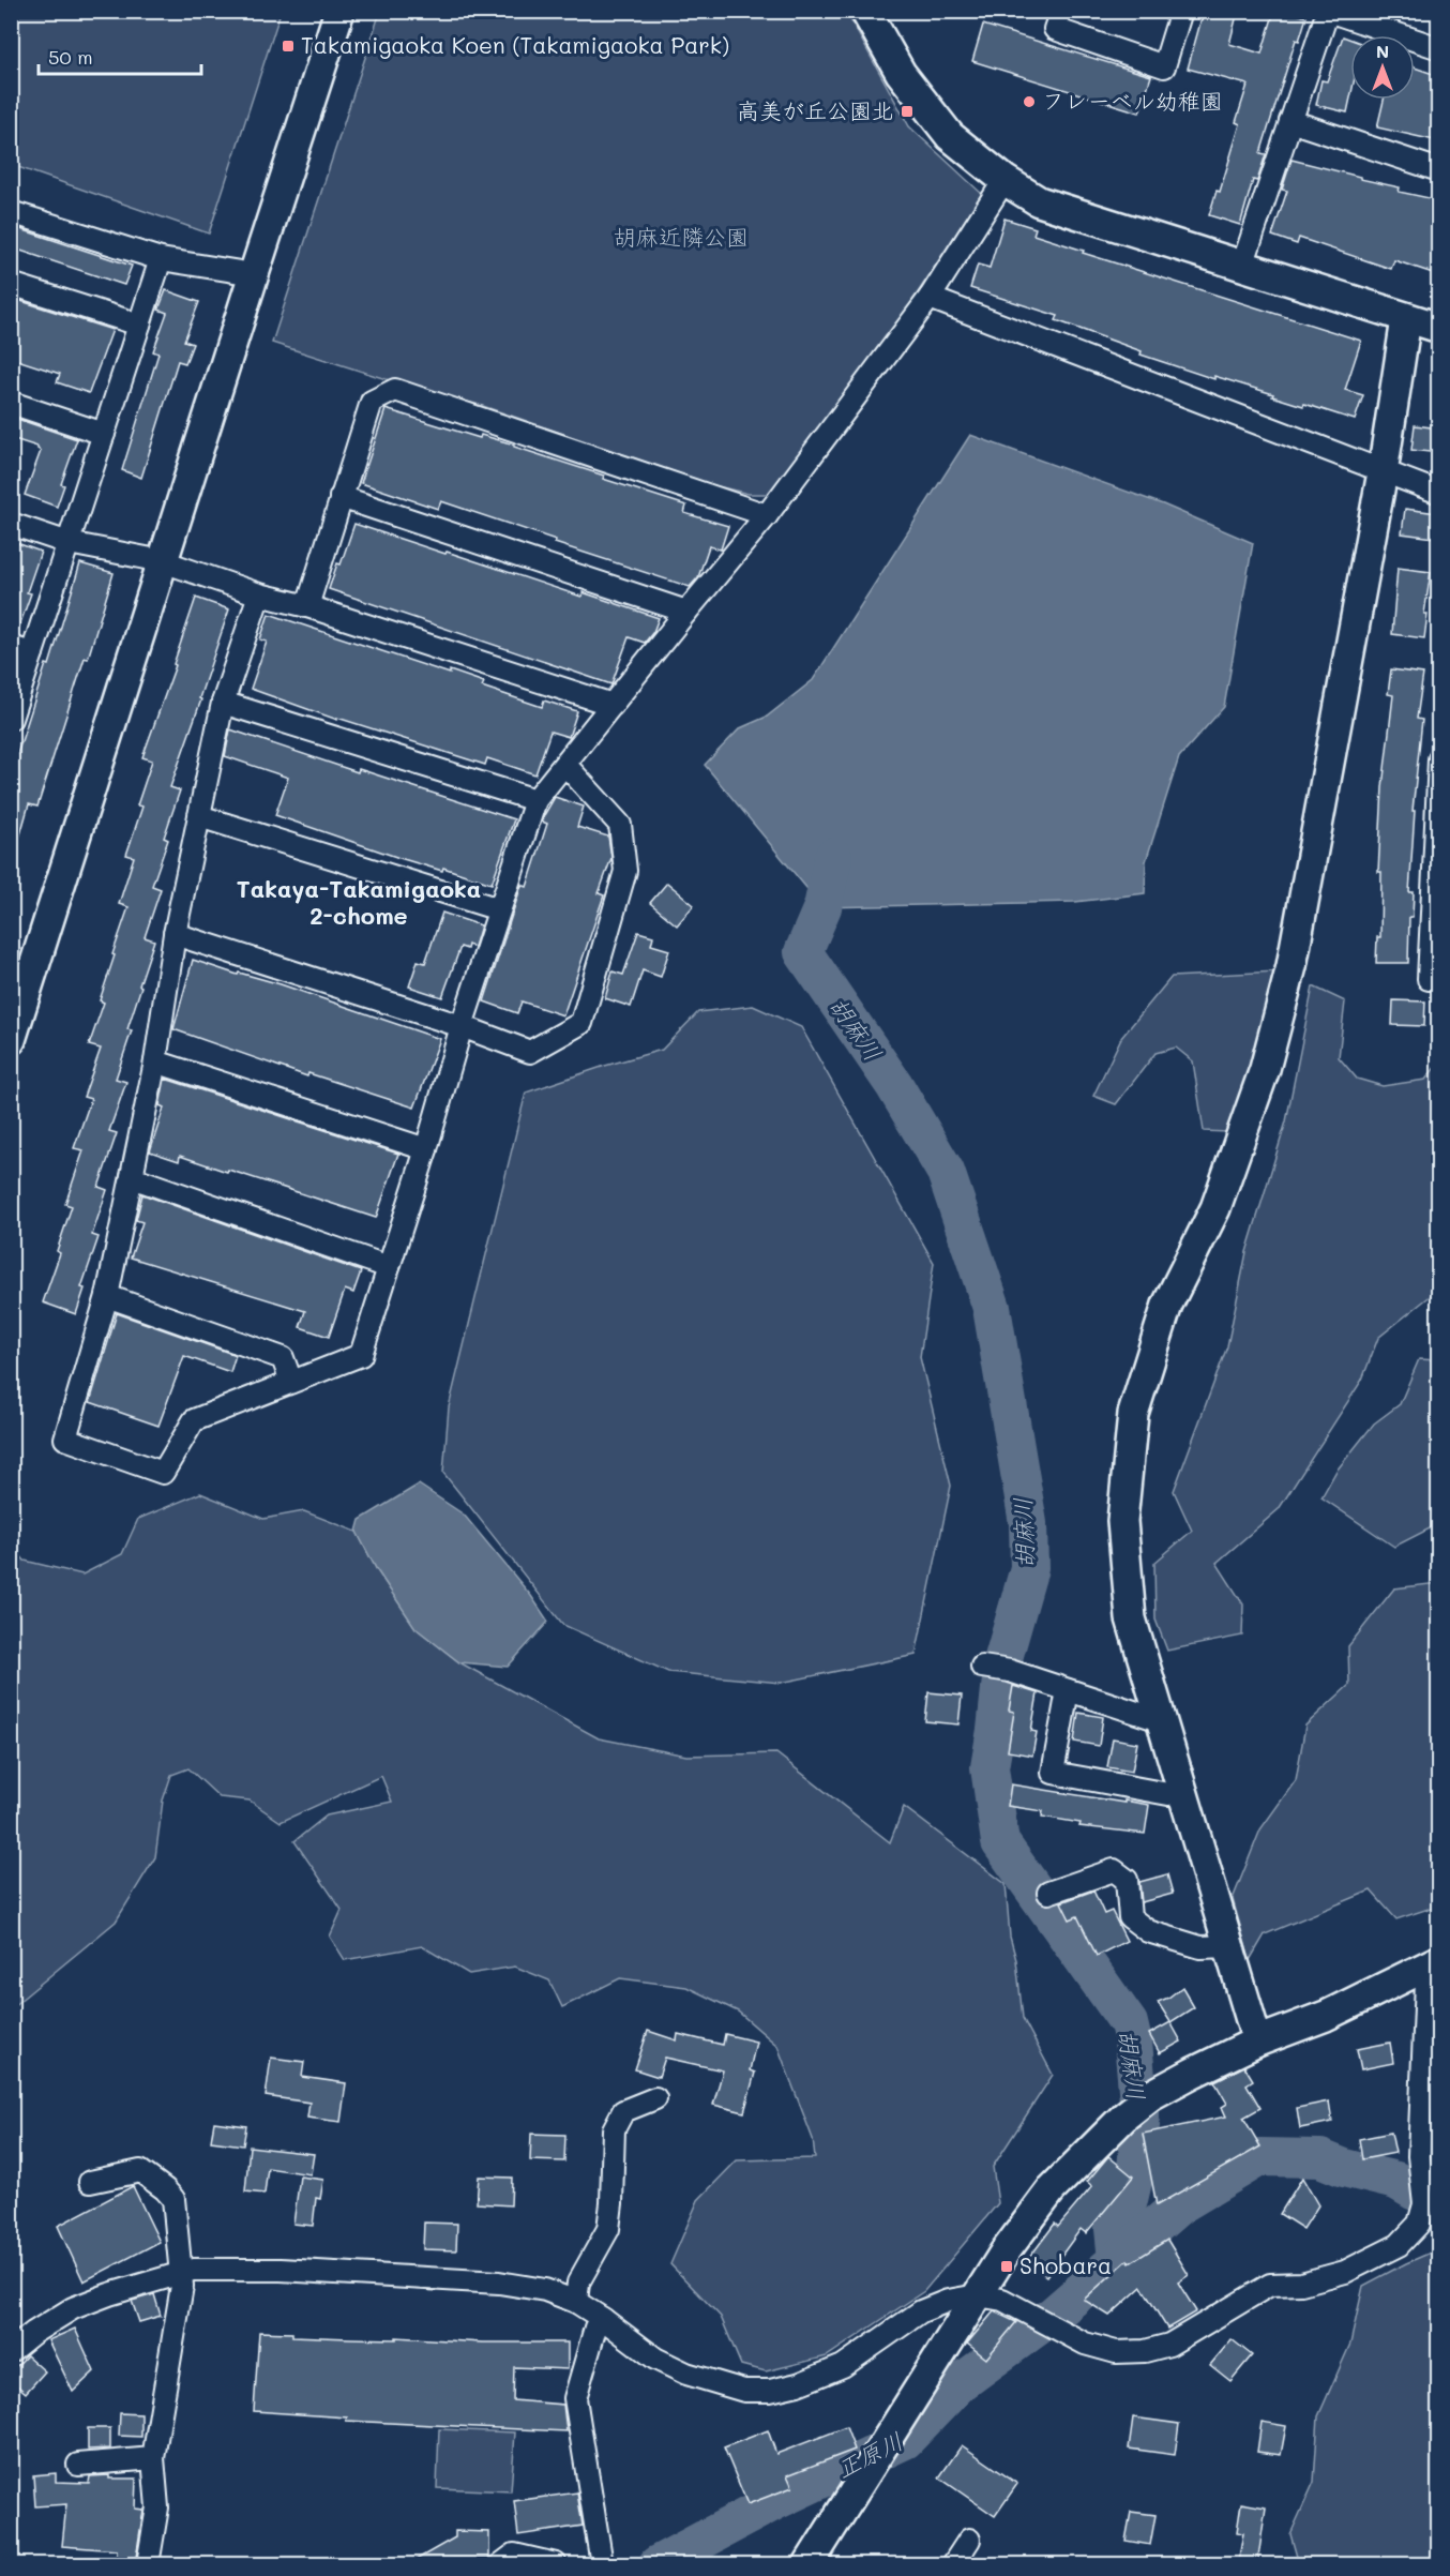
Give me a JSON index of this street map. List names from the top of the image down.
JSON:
{
  "districts": ["Takaya-Takamigaoka 2-chome"],
  "water": ["胡麻川", "正原川"],
  "parks": ["胡麻近隣公園"],
  "places": {
    "transit": ["Takamigaoka Koen (Takamigaoka Park)", "高美が丘公園北", "Shobara"],
    "other": ["フレーベル幼稚園"]
  },
  "scale_bar": "50 m",
  "north": "top"
}
